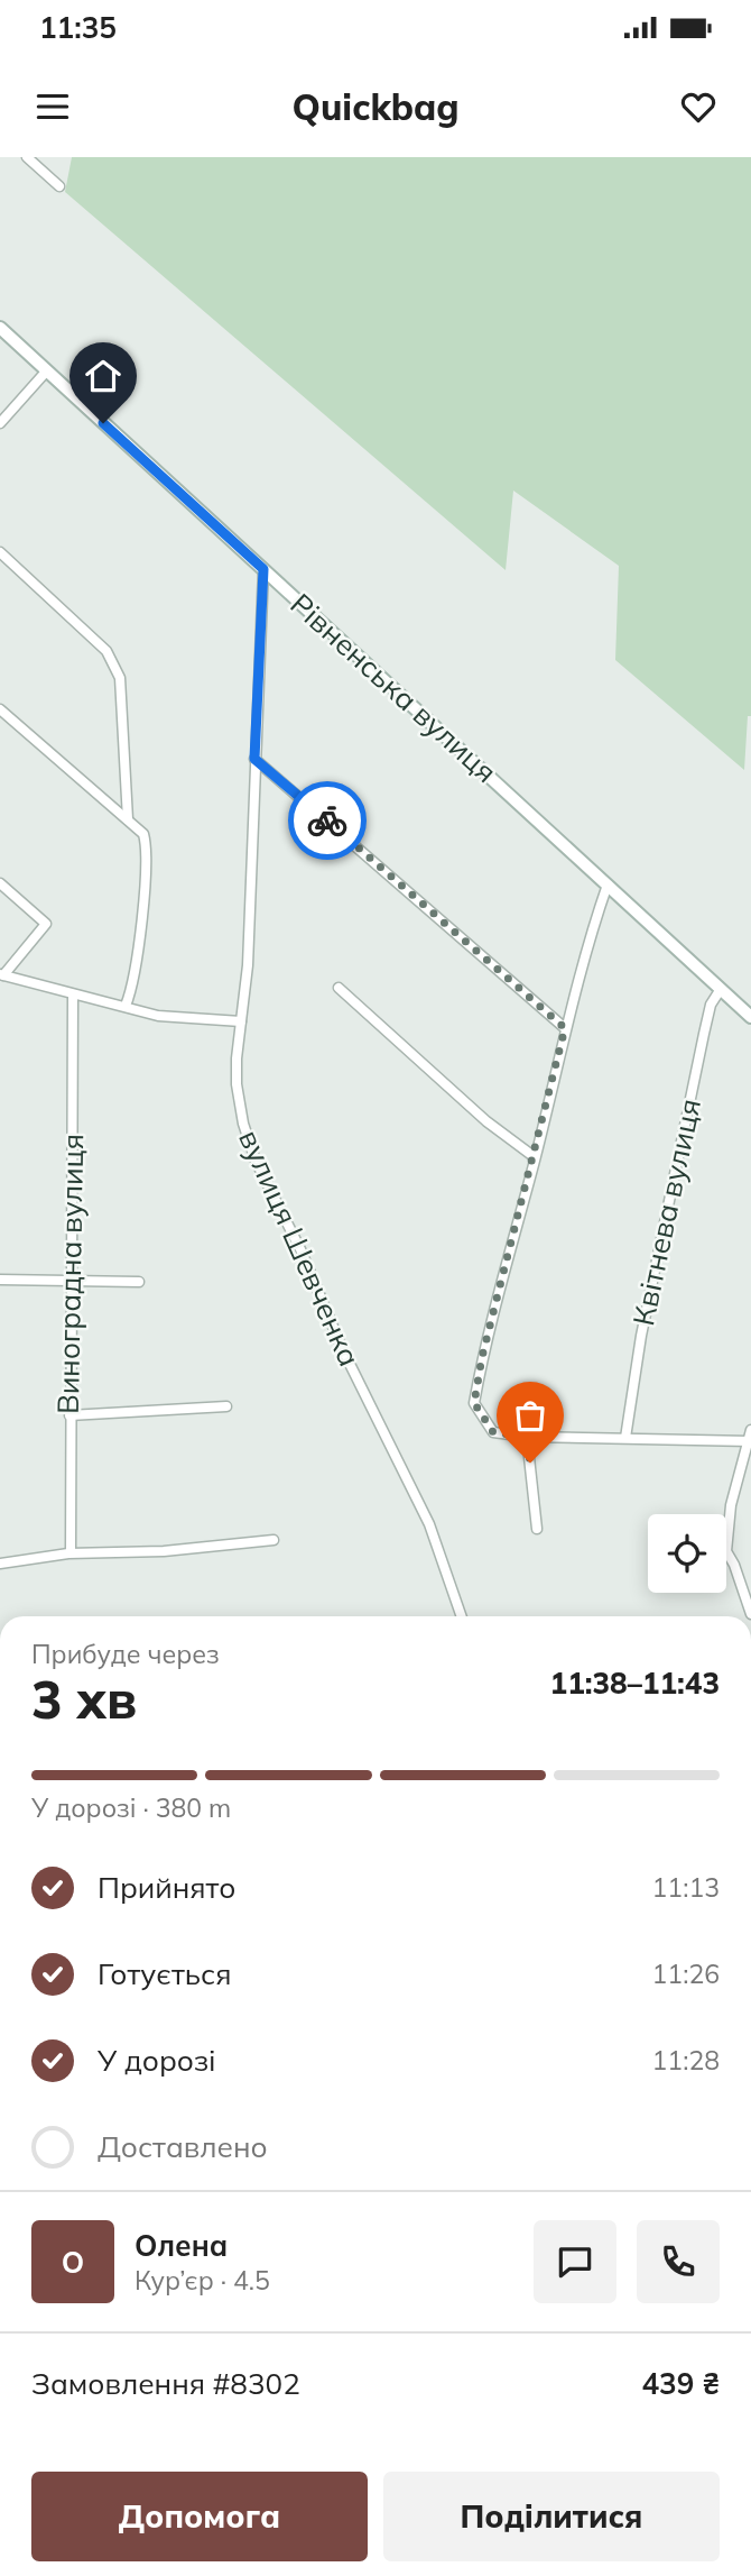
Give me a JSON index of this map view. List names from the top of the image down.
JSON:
{
  "streets": {
    "main road": ["Рівненська вулиця"],
    "street": ["Квітнева вулиця", "вулиця Шевченка", "Виноградна вулиця"]
  },
  "crossings": [
    ["Рівненська вулиця", "Квітнева вулиця"],
    ["Рівненська вулиця", "вулиця Шевченка"]
  ],
  "page": {
    "status": "11:35",
    "header": "Quickbag",
    "heading": ["3 хв", "Прибуде через", "11:38–11:43"],
    "panel": [
      "Олена",
      "Кур’єр · 4.5",
      "Замовлення #8302",
      "439 ₴"
    ],
    "bar": "У дорозі · 380 m",
    "list": [
      ["Прийнято", "11:13"],
      ["Готується", "11:26"],
      ["У дорозі", "11:28"],
      "Доставлено"
    ],
    "round": "О",
    "buttons": ["Допомога", "Поділитися"]
  }
}
